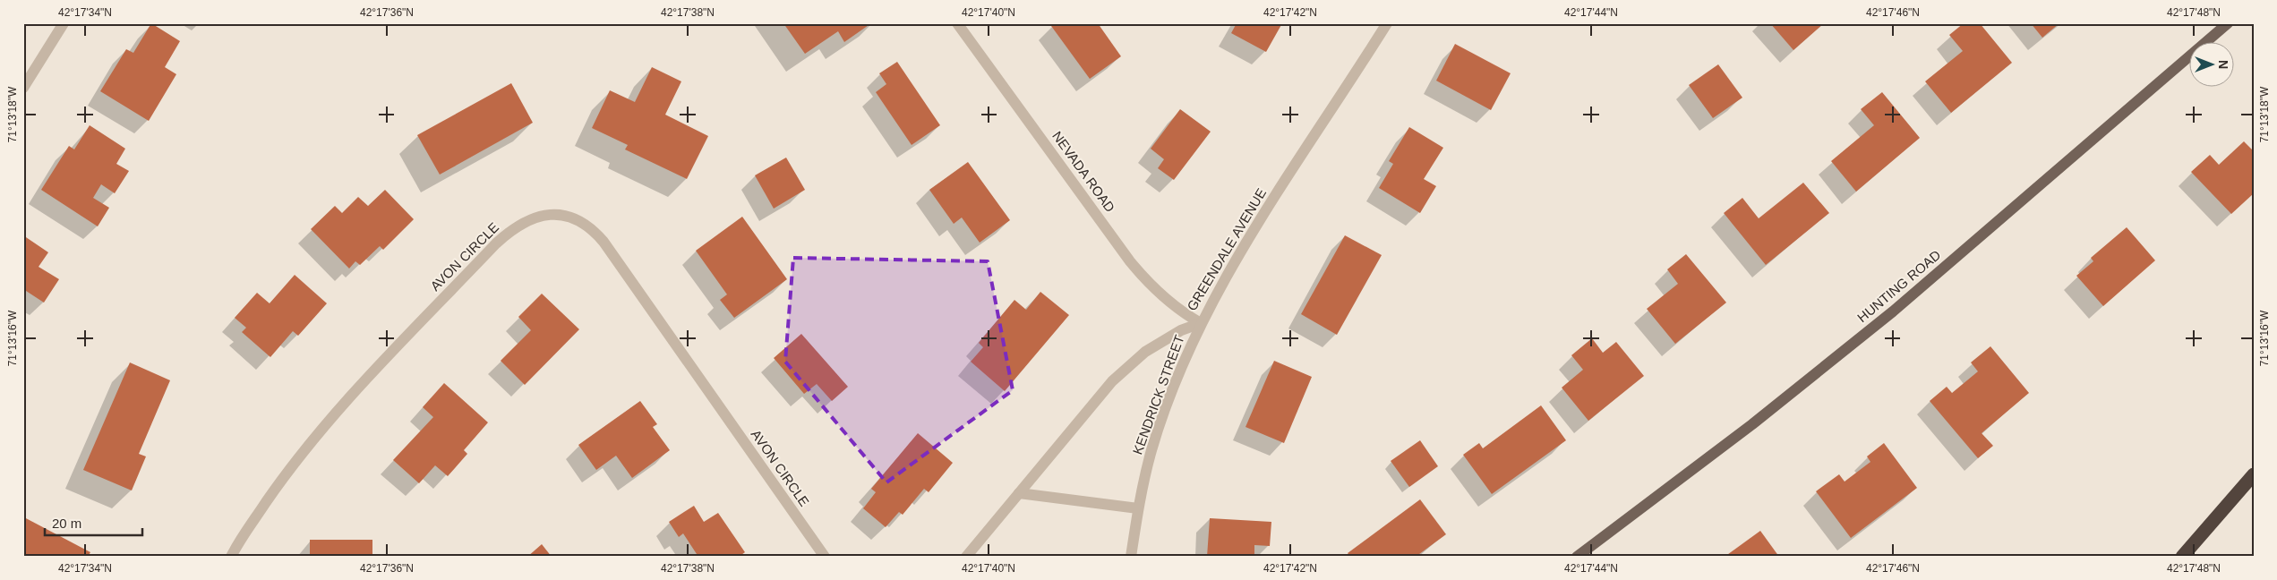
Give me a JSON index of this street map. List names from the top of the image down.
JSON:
{
  "streets": {
    "main road": ["HUNTING ROAD"],
    "street": [
      "NEVADA ROAD",
      "GREENDALE AVENUE",
      "AVON CIRCLE",
      "KENDRICK STREET"
    ]
  },
  "crossings": [
    ["NEVADA ROAD", "GREENDALE AVENUE"],
    ["NEVADA ROAD", "KENDRICK STREET"],
    ["GREENDALE AVENUE", "KENDRICK STREET"]
  ],
  "scale_bar": "20 m",
  "north": "right",
  "coordinates": [
    "42°17'34\"N",
    "42°17'36\"N",
    "42°17'38\"N",
    "42°17'40\"N",
    "42°17'42\"N",
    "42°17'44\"N",
    "42°17'46\"N",
    "42°17'48\"N",
    "71°13'18\"W",
    "71°13'16\"W"
  ]
}
